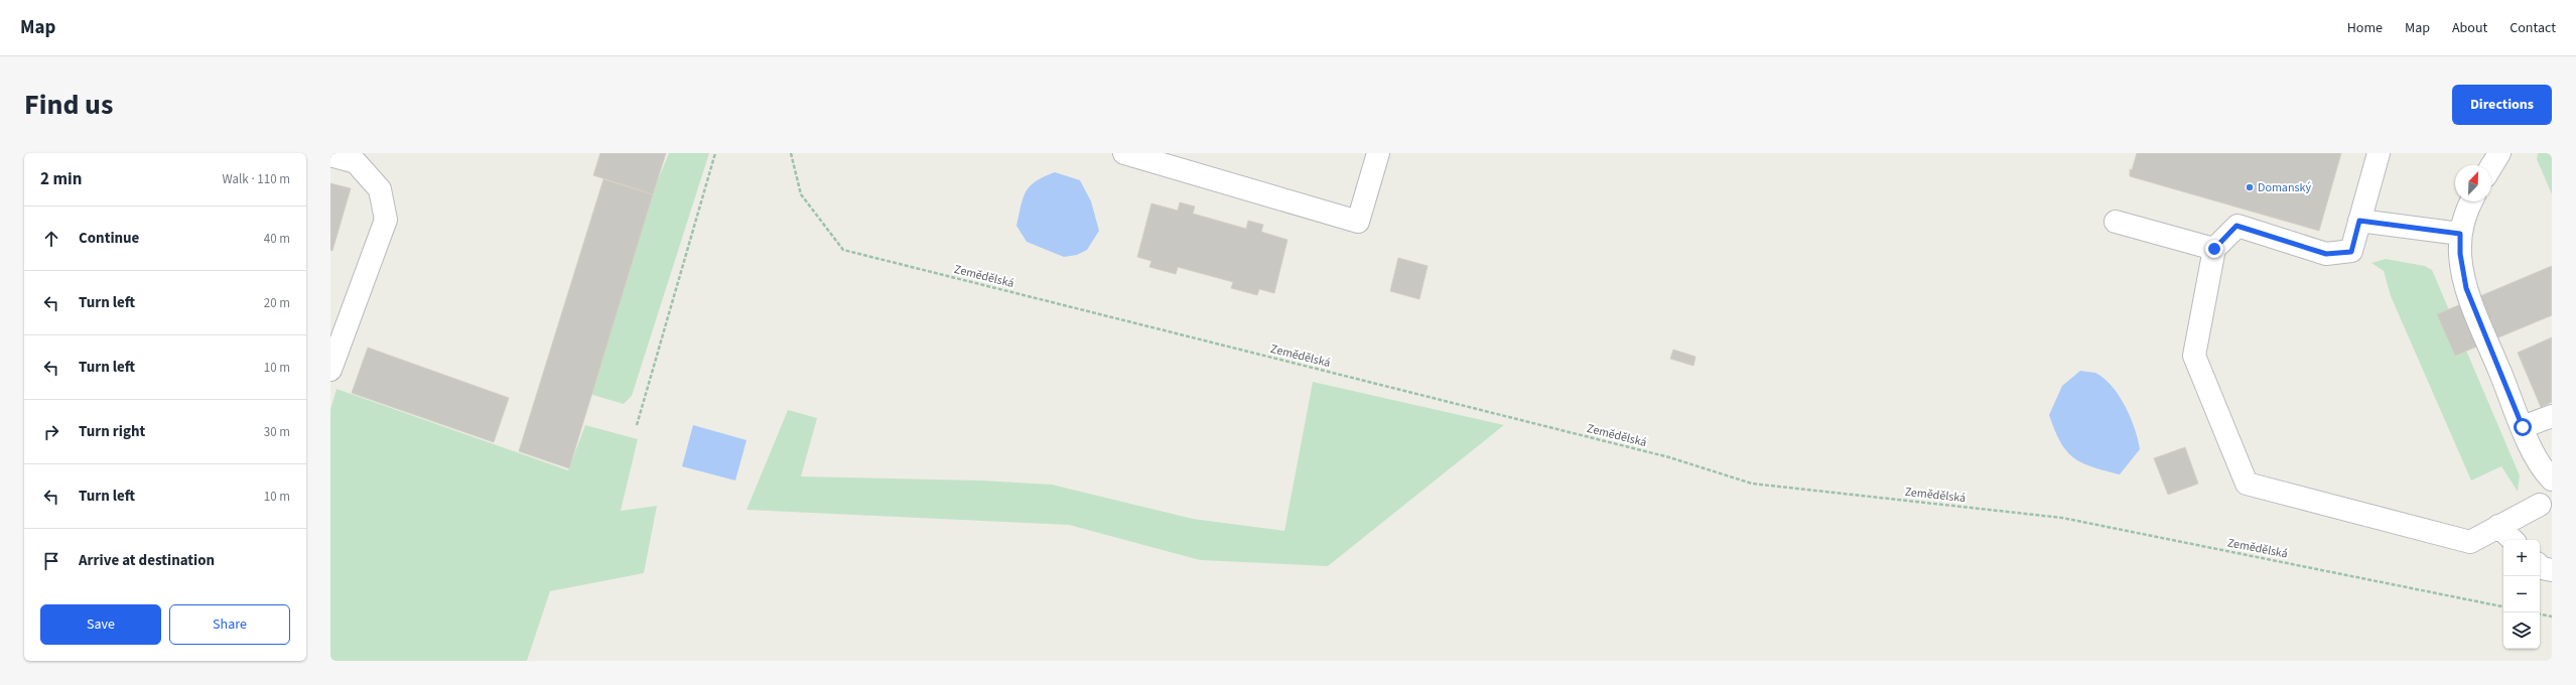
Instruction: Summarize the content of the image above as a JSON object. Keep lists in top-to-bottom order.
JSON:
{
  "streets": {
    "path": ["Zemědělská"]
  },
  "places": ["Domanský"],
  "north": "top right",
  "page": {
    "header": "Map",
    "nav": [
      "Home",
      "Map",
      "About",
      "Contact"
    ],
    "title": "Find us",
    "buttons": [
      "Directions",
      ["Save", "Share"]
    ],
    "heading": ["2 min", "Walk · 110 m"],
    "list": [
      ["Continue", "40 m"],
      ["Turn left", "20 m"],
      ["Turn left", "10 m"],
      ["Turn right", "30 m"],
      ["Turn left", "10 m"],
      "Arrive at destination"
    ],
    "map_buttons": ["+", "−"]
  }
}
